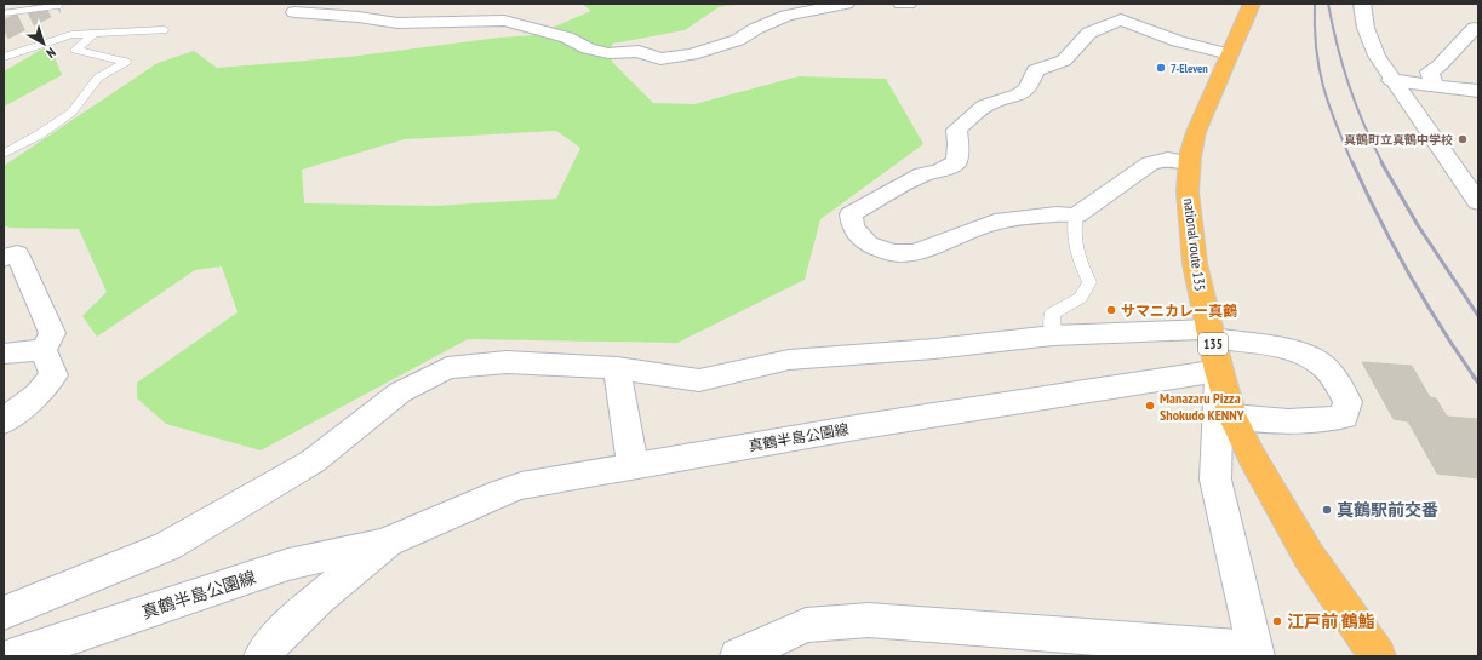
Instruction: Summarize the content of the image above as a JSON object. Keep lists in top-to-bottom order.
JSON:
{
  "streets": {
    "highway": ["national route 135", "135"],
    "street": ["真鶴半島公園線"]
  },
  "crossings": [
    ["national route 135", "真鶴半島公園線"]
  ],
  "places": [
    "7-Eleven",
    "真鶴町立真鶴中学校",
    "サマニカレー真鶴",
    "Manazaru Pizza Shokudo KENNY",
    "真鶴駅前交番",
    "江戸前 鶴鮨"
  ],
  "north": "bottom right"
}
